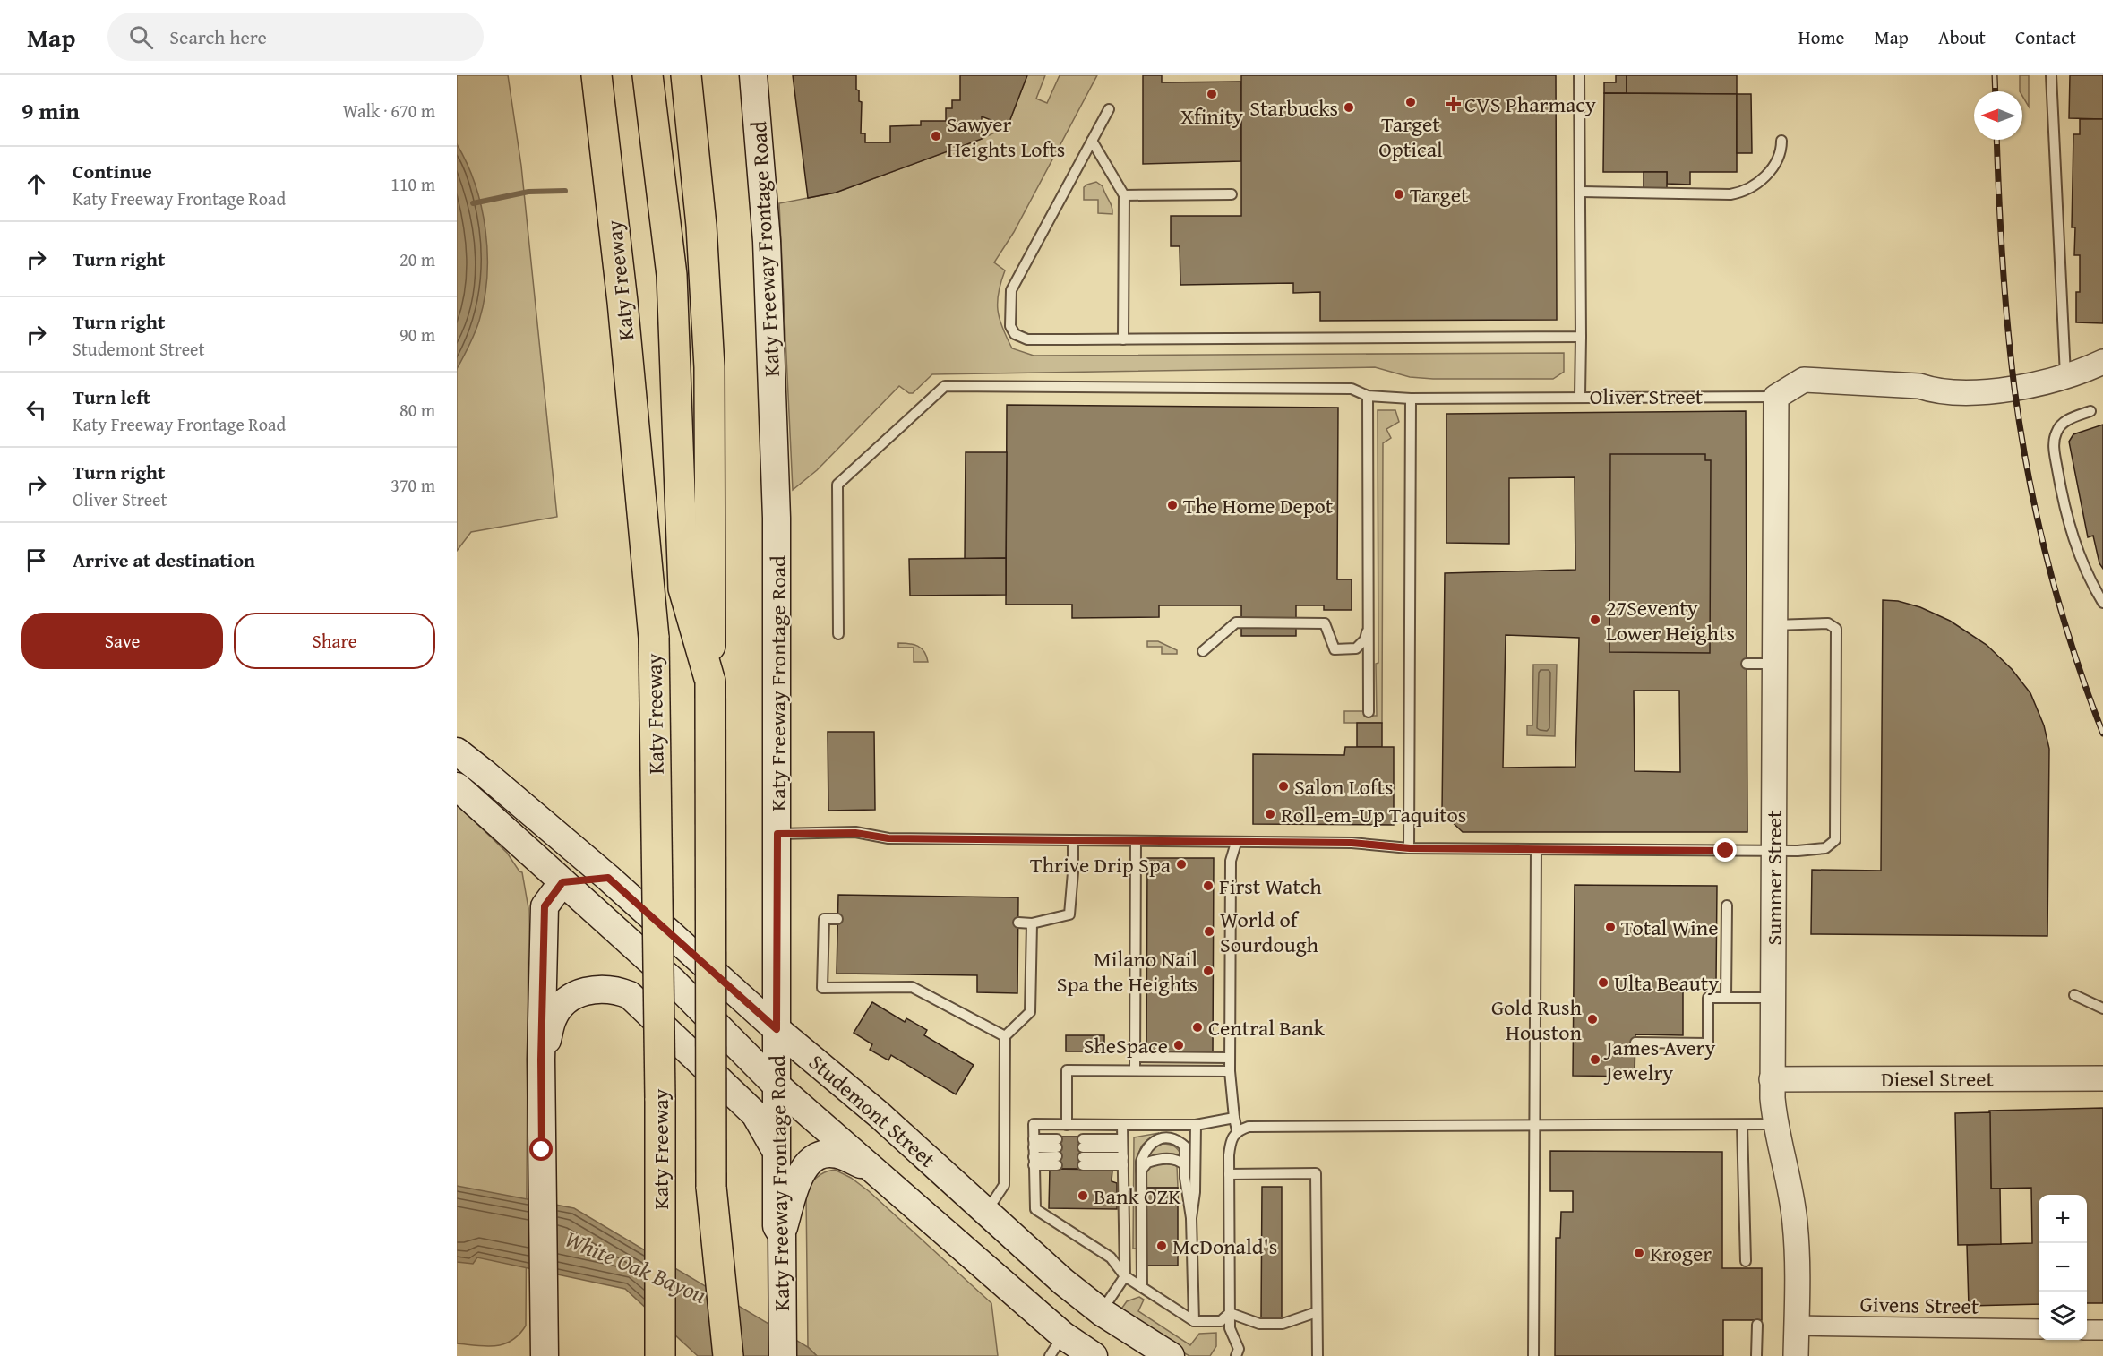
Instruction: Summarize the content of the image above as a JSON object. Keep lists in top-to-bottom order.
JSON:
{
  "streets": {
    "highway": ["Katy Freeway"],
    "main road": ["Katy Freeway Frontage Road", "Studemont Street"],
    "street": ["Summer Street", "Diesel Street", "Givens Street"],
    "lane": ["Oliver Street"]
  },
  "crossings": [
    ["Katy Freeway Frontage Road", "Studemont Street"],
    ["Oliver Street", "Summer Street"],
    ["Summer Street", "Diesel Street"],
    ["Summer Street", "Givens Street"]
  ],
  "water": ["White Oak Bayou"],
  "places": {
    "other": [
      "Xfinity",
      "Target Optical",
      "Starbucks",
      "Sawyer Heights Lofts",
      "Target",
      "The Home Depot",
      "27Seventy Lower Heights",
      "Salon Lofts",
      "Roll-em-Up Taquitos",
      "Thrive Drip Spa",
      "First Watch",
      "Total Wine",
      "World of Sourdough",
      "Milano Nail Spa the Heights",
      "Ulta Beauty",
      "Gold Rush Houston",
      "Central Bank",
      "SheSpace",
      "James Avery Jewelry",
      "Bank OZK",
      "McDonald's",
      "Kroger"
    ],
    "health": ["CVS Pharmacy"]
  },
  "north": "left",
  "page": {
    "header": "Map",
    "search": "Search here",
    "nav": [
      "Home",
      "Map",
      "About",
      "Contact"
    ],
    "heading": ["9 min", "Walk · 670 m"],
    "list": [
      ["Continue", "Katy Freeway Frontage Road", "110 m"],
      ["Turn right", "20 m"],
      ["Turn right", "Studemont Street", "90 m"],
      ["Turn left", "Katy Freeway Frontage Road", "80 m"],
      ["Turn right", "Oliver Street", "370 m"],
      "Arrive at destination"
    ],
    "buttons": ["Save", "Share"],
    "map_buttons": ["+", "−"]
  }
}
